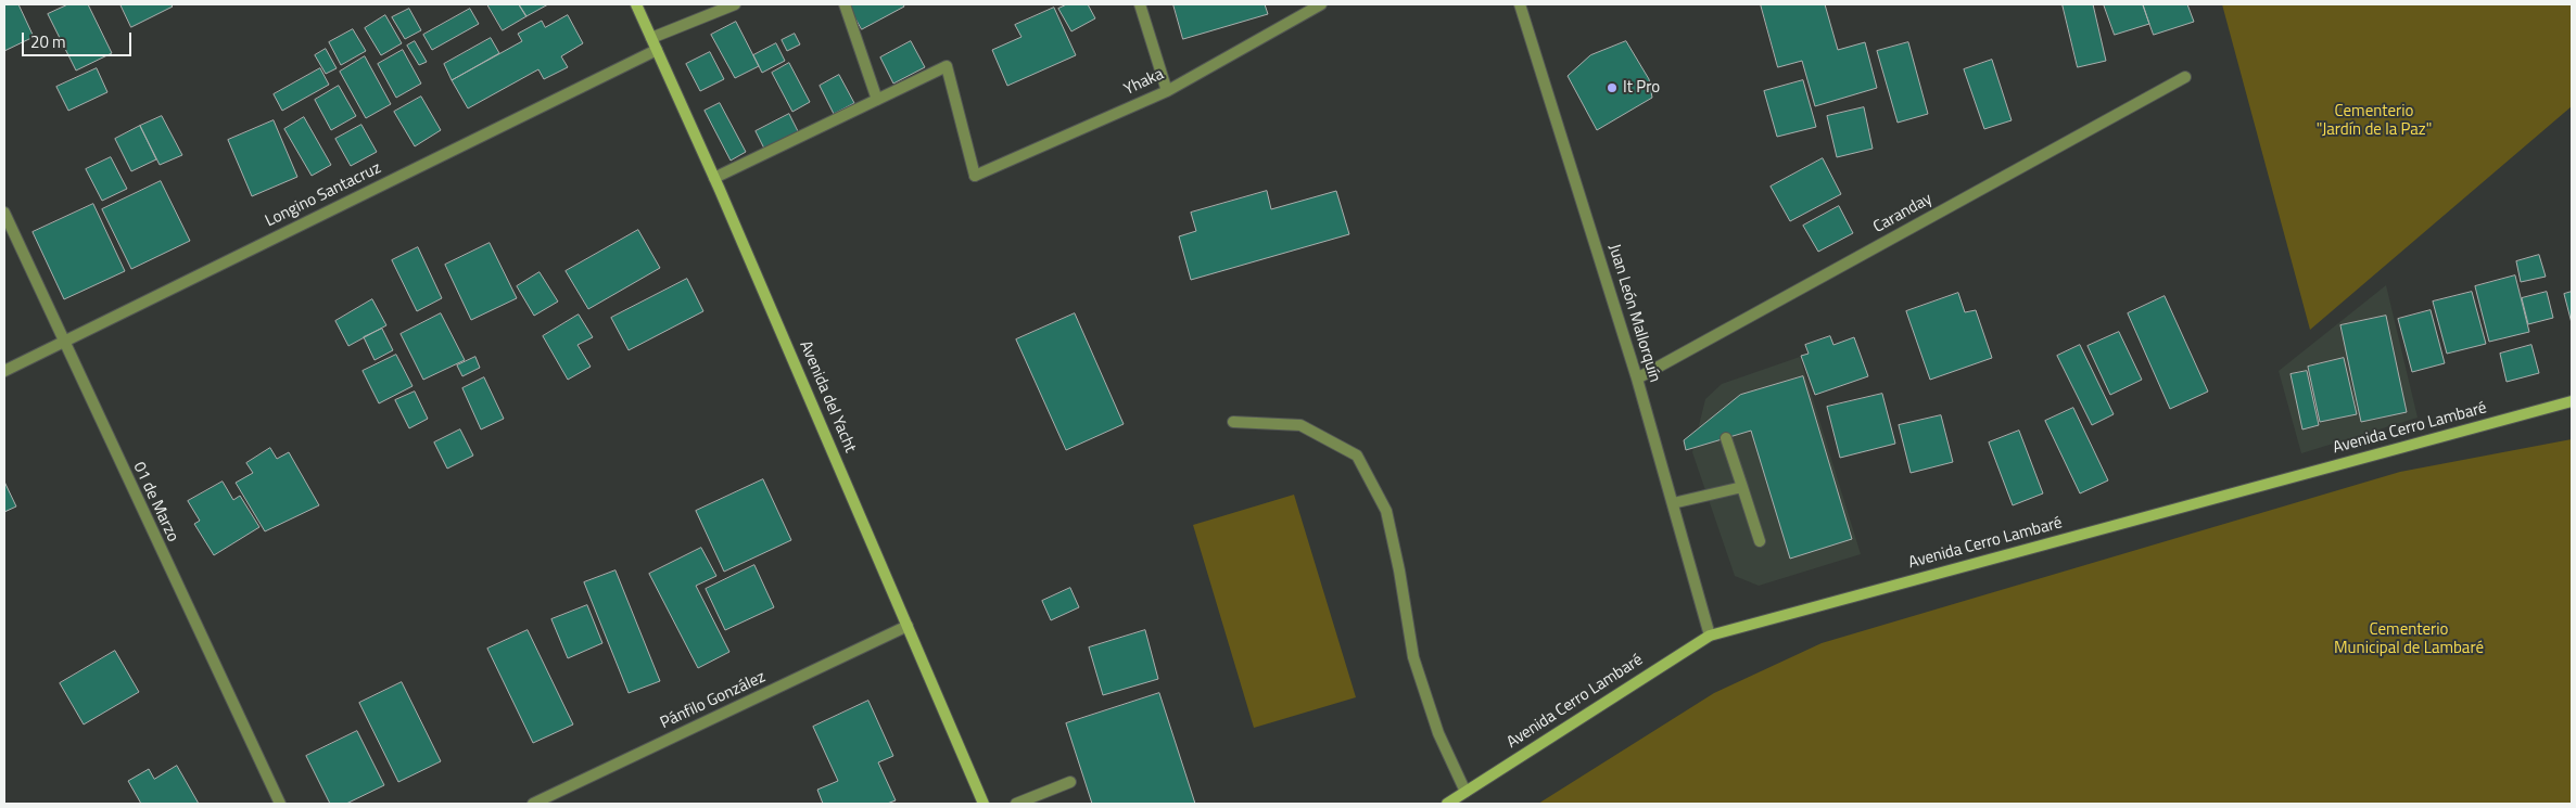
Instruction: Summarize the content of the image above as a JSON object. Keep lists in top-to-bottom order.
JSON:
{
  "streets": {
    "main road": ["Avenida del Yacht", "Avenida Cerro Lambaré"],
    "street": [
      "Yhaka",
      "Longino Santacruz",
      "Caranday",
      "Juan León Mallorquín",
      "01 de Marzo",
      "Pánfilo González"
    ]
  },
  "crossings": [
    ["Longino Santacruz", "Avenida del Yacht"],
    ["Longino Santacruz", "01 de Marzo"],
    ["Caranday", "Juan León Mallorquín"],
    ["Juan León Mallorquín", "Avenida Cerro Lambaré"],
    ["Avenida del Yacht", "Pánfilo González"]
  ],
  "parks": ["Cementerio \"Jardín de la Paz\"", "Cementerio Municipal de Lambaré"],
  "places": ["It Pro"],
  "scale_bar": "20 m"
}
